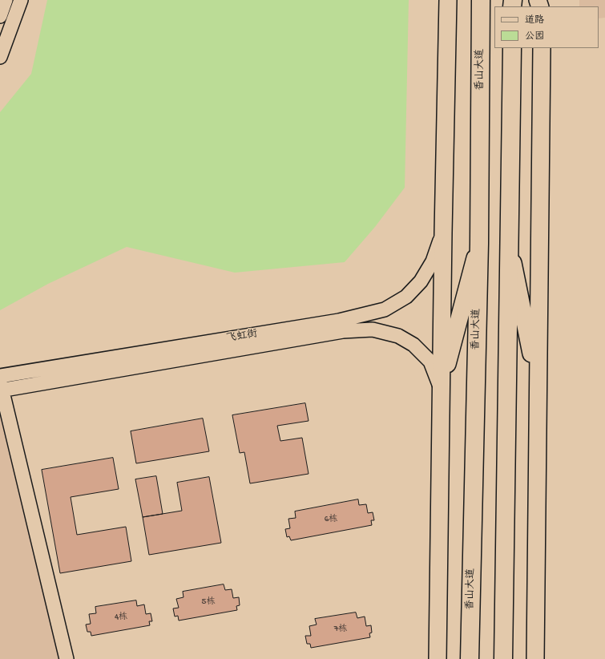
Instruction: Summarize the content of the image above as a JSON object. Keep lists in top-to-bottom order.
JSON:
{
  "streets": {
    "highway": ["香山大道"],
    "street": ["飞虹街"]
  },
  "house_numbers": [
    "6栋",
    "5栋",
    "4栋",
    "7栋"
  ],
  "legend": ["道路", "公园"]
}
